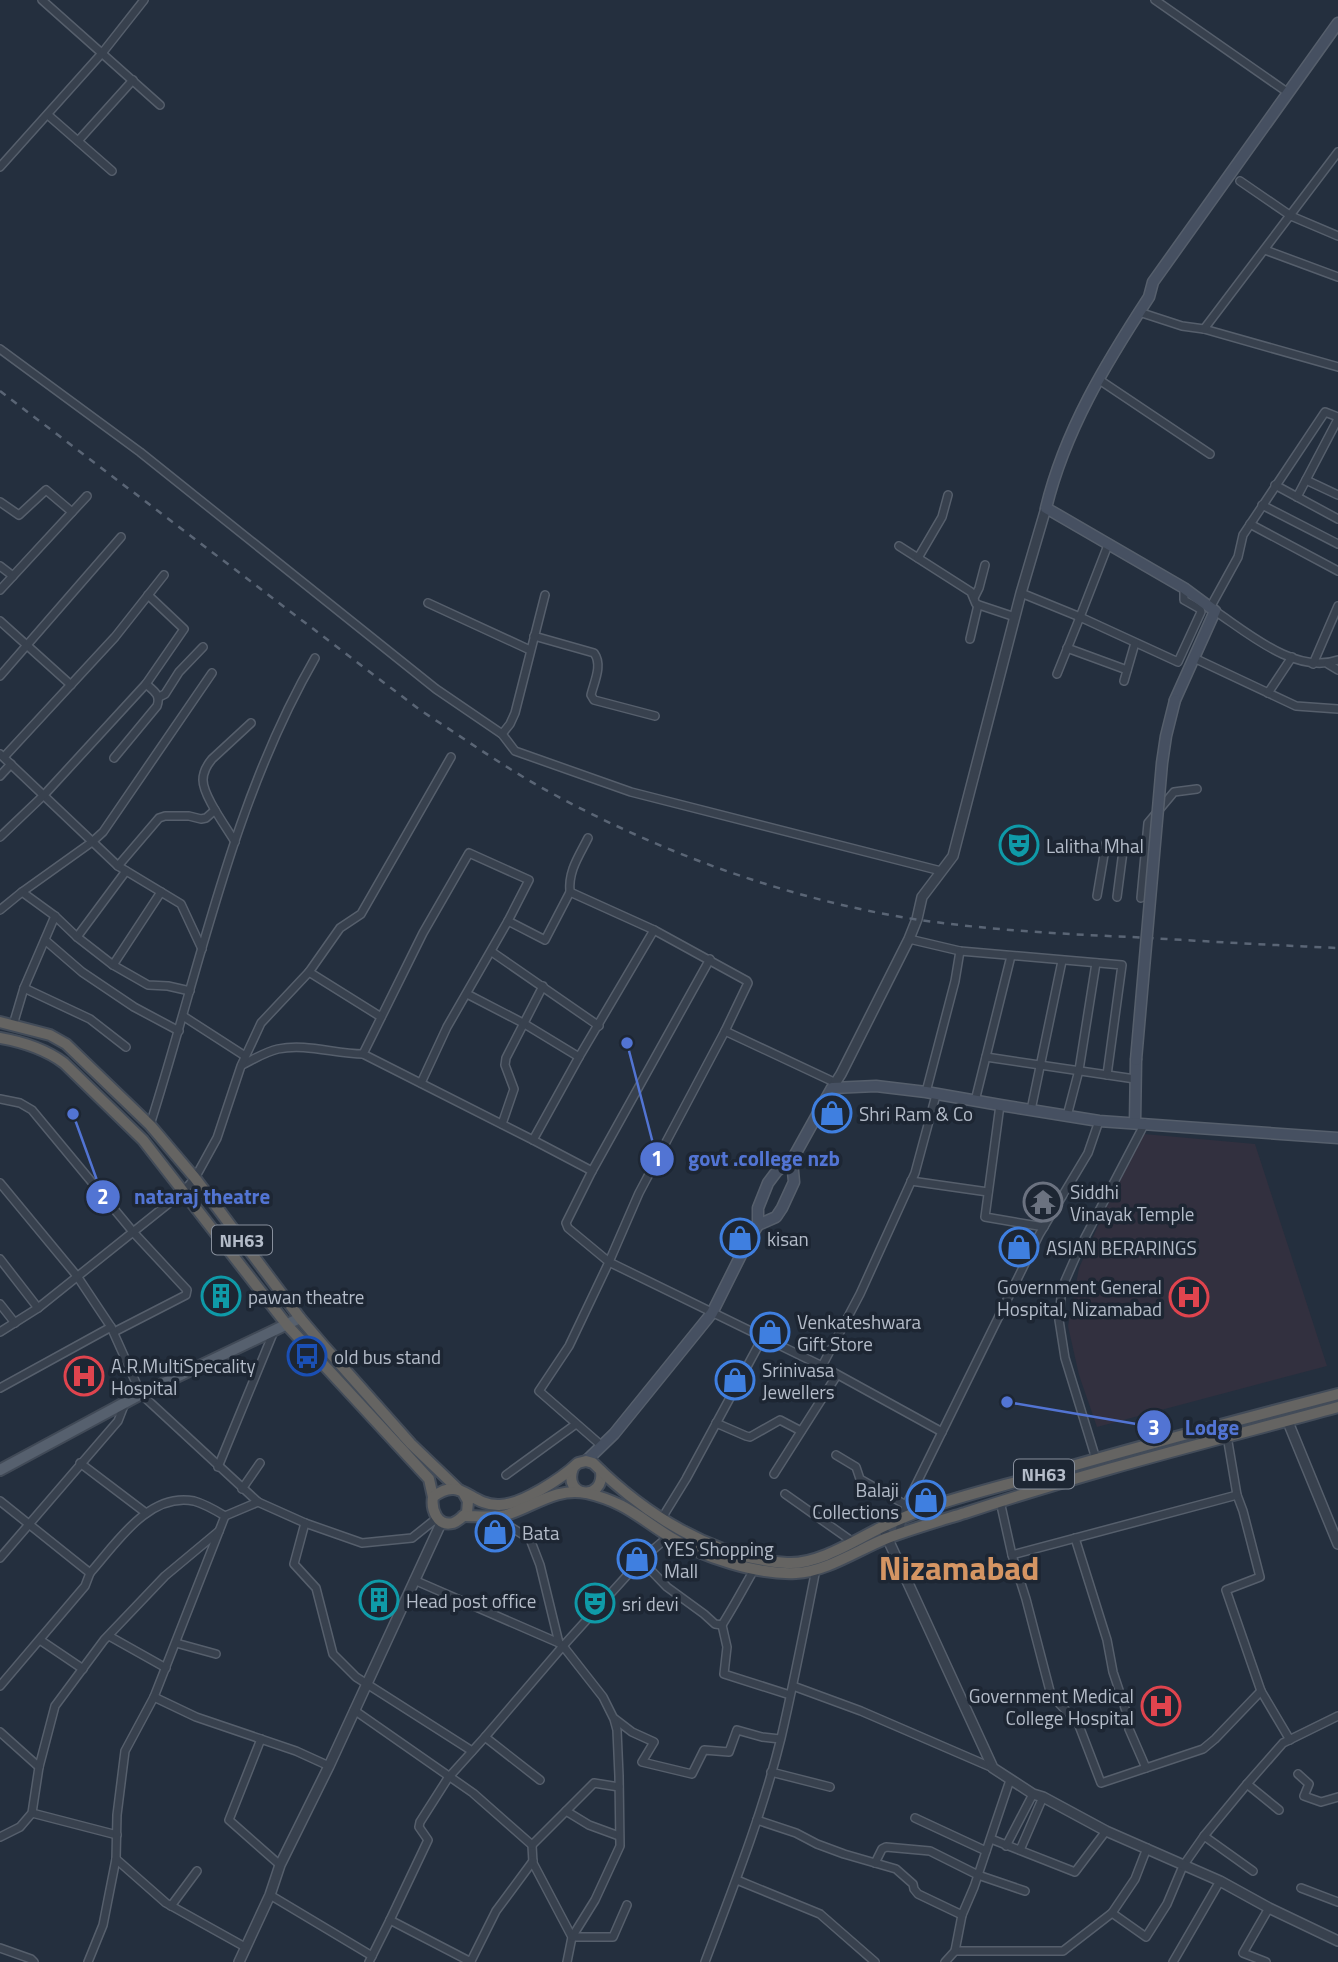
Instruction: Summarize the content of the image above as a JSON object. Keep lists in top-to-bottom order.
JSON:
{
  "streets": {
    "highway": ["NH63"]
  },
  "districts": ["Nizamabad"],
  "places": {
    "theatre": ["Lalitha Mhal", "sri devi"],
    "other": ["govt .college nzb", "nataraj theatre", "Lodge"],
    "shop": [
      "Shri Ram & Co",
      "kisan",
      "ASIAN BERARINGS",
      "Venkateshwara Gift Store",
      "Srinivasa Jewellers",
      "Balaji Collections",
      "Bata",
      "YES Shopping Mall"
    ],
    "temple": ["Siddhi Vinayak Temple"],
    "building": ["pawan theatre", "Head post office"],
    "hospital": ["Government General Hospital, Nizamabad", "A.R.MultiSpecality Hospital", "Government Medical College Hospital"],
    "bus stop": ["old bus stand"]
  }
}
